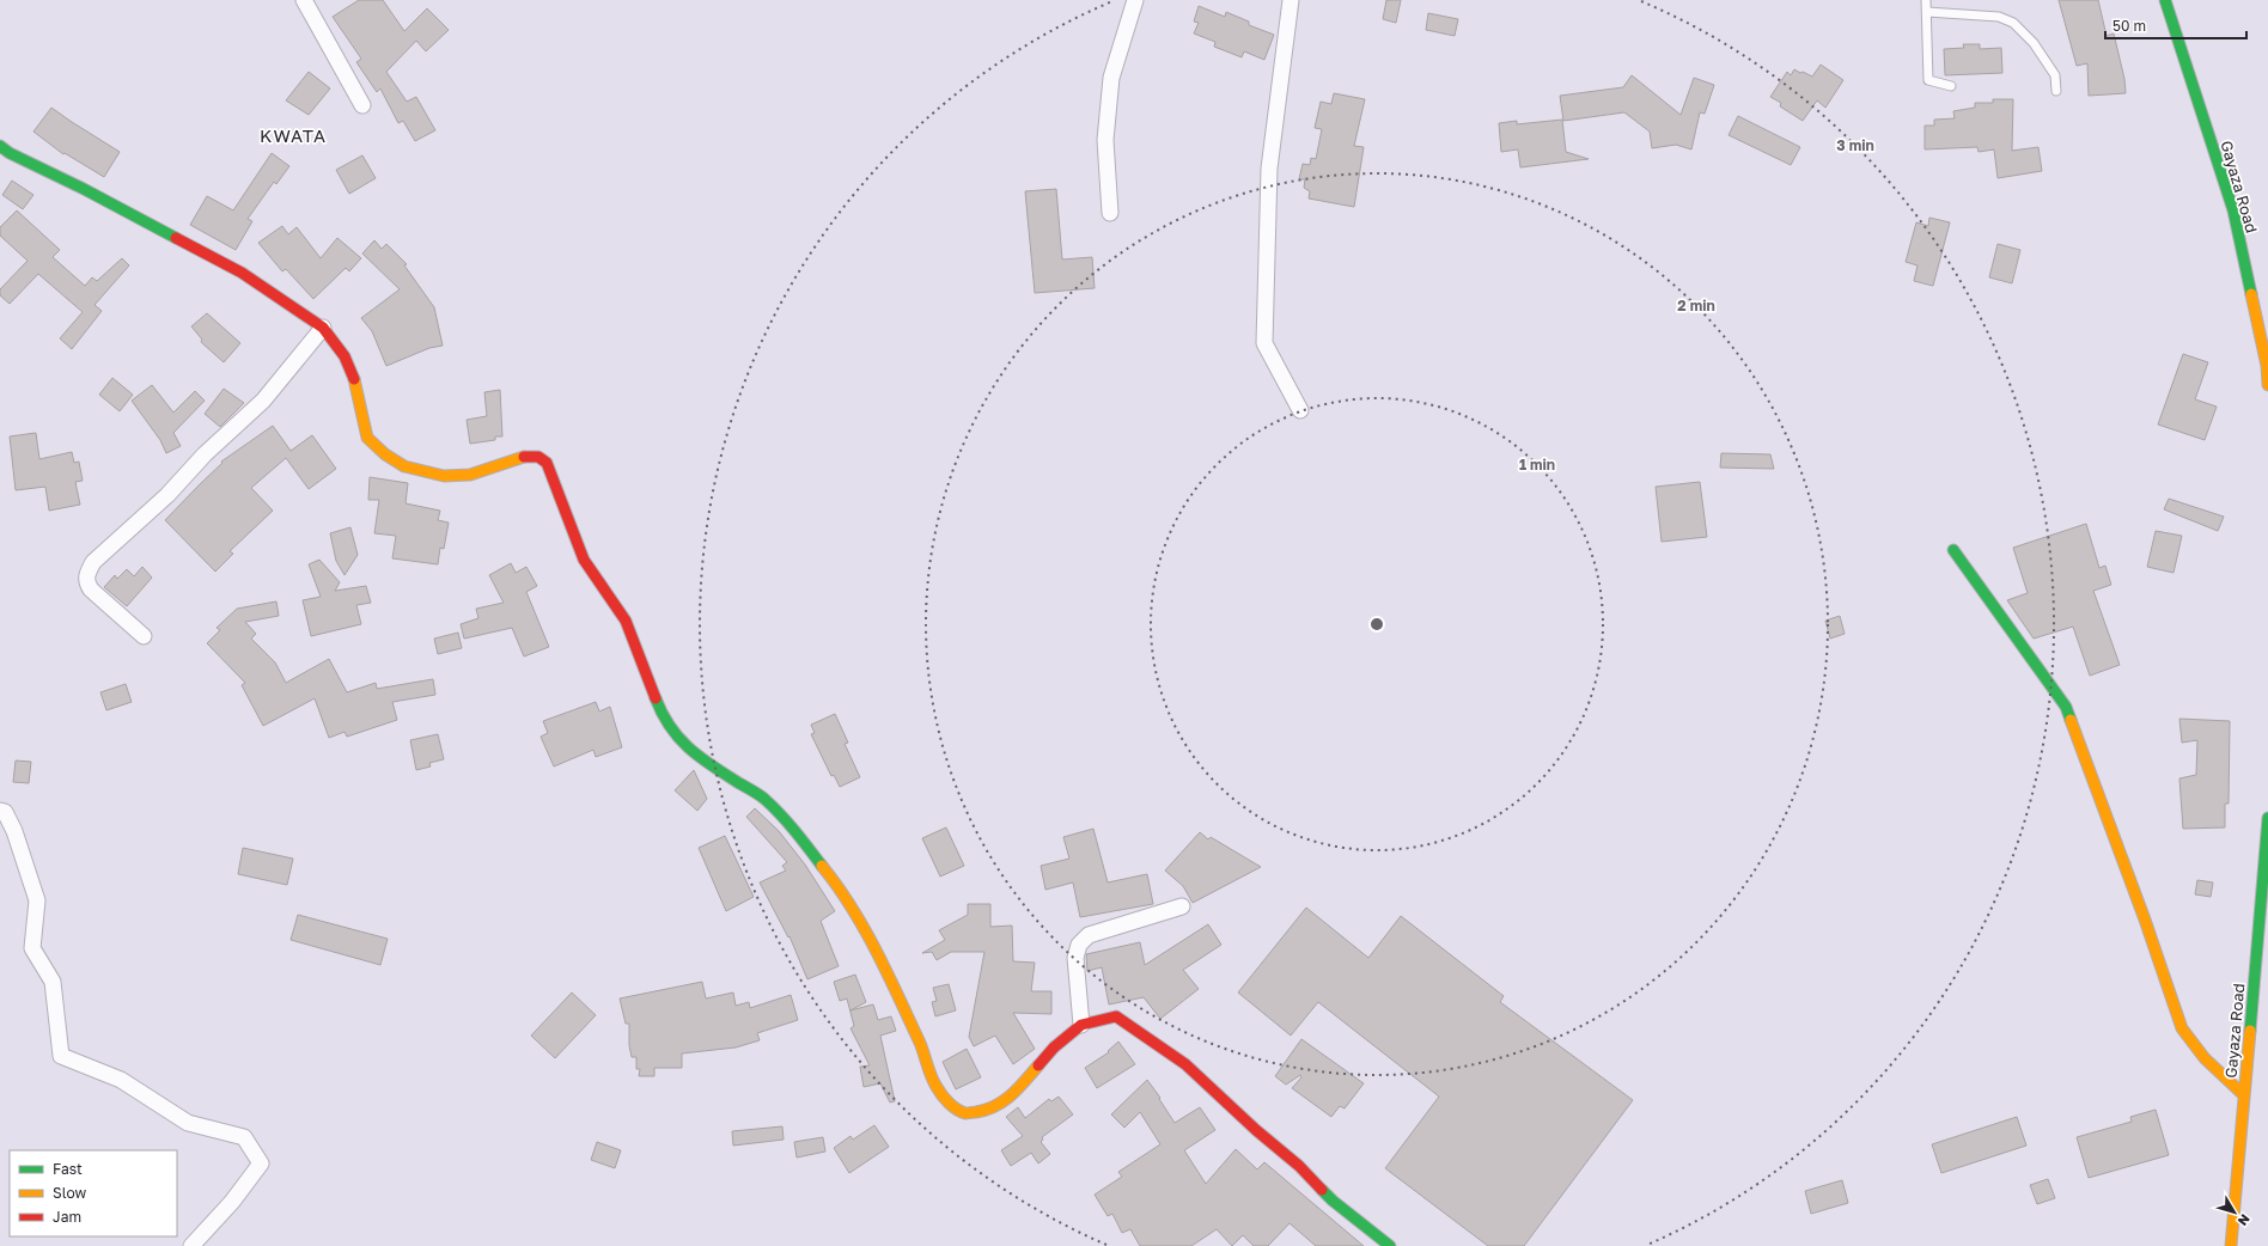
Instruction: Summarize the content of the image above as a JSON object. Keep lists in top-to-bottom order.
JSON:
{
  "streets": {
    "street": ["Gayaza Road"]
  },
  "districts": ["KWATA"],
  "legend": ["Fast", "Slow", "Jam"],
  "scale_bar": "50 m",
  "north": "bottom right",
  "rings": ["3 min", "2 min", "1 min"]
}
